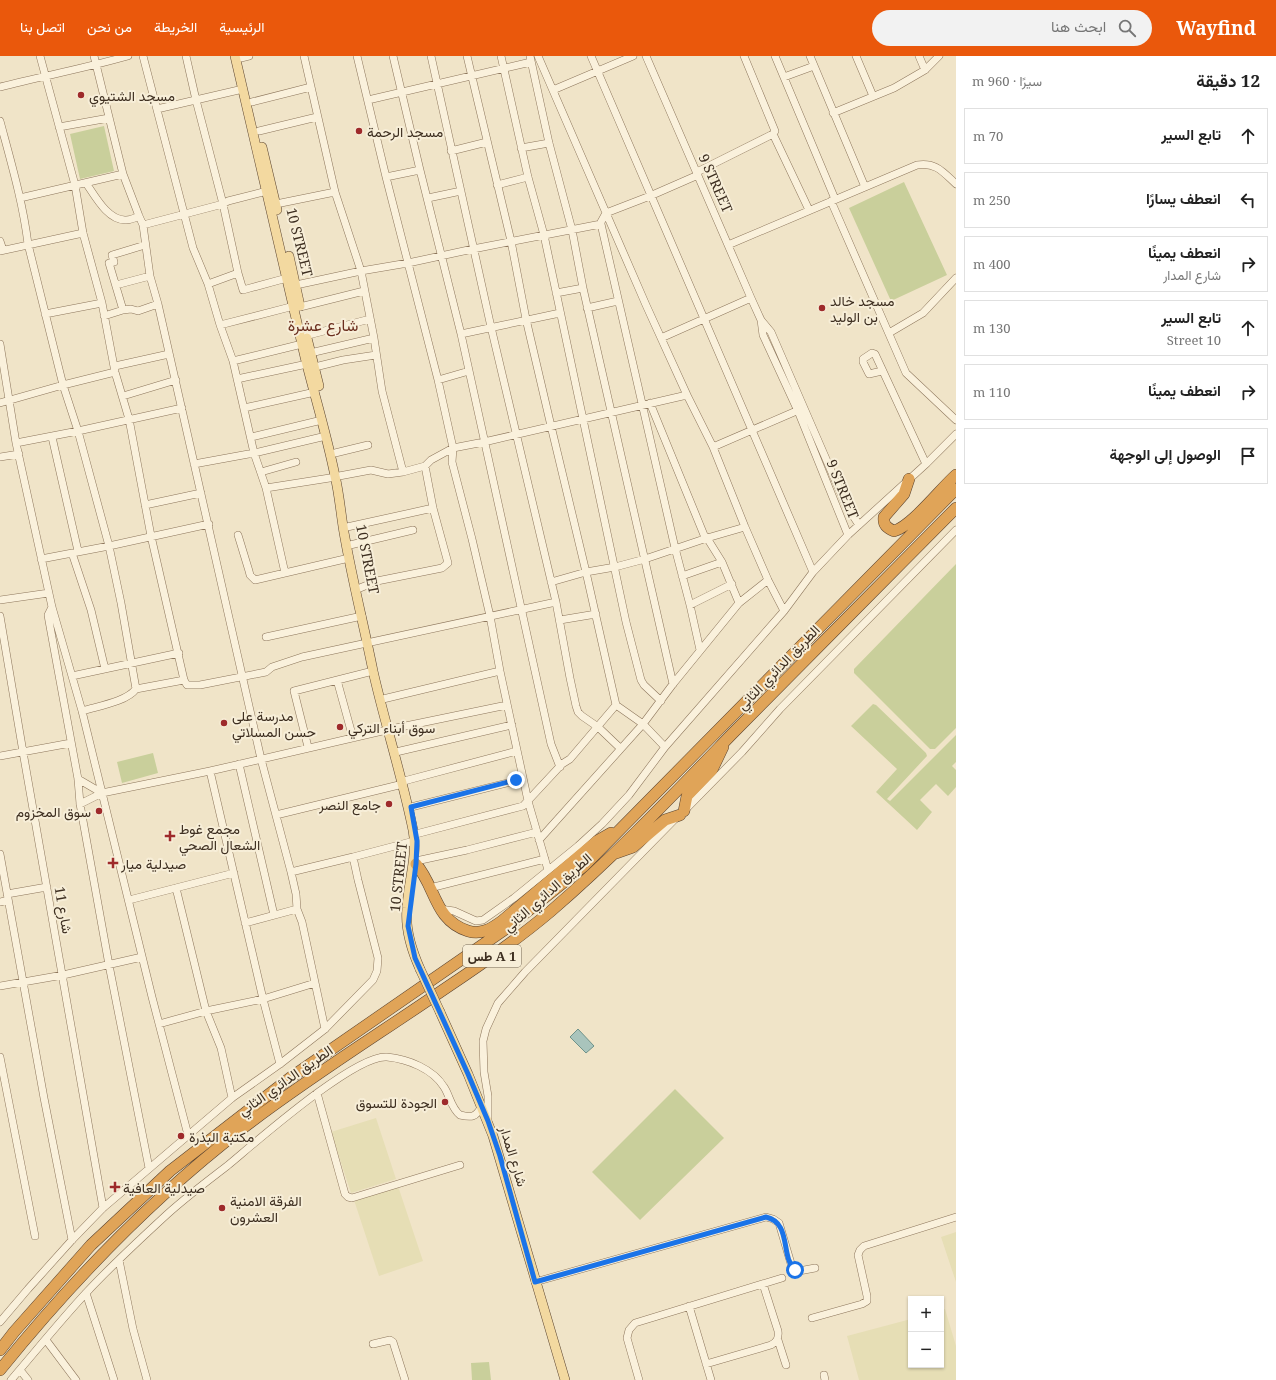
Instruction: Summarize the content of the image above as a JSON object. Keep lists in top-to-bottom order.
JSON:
{
  "streets": {
    "highway": ["الطريق الدائري الثاني", "طس A 1"],
    "main road": ["10 STREET", "شارع المدار"],
    "street": ["9 STREET", "شارع 11"]
  },
  "crossings": [
    ["10 STREET", "شارع المدار"]
  ],
  "districts": ["شارع عشرة"],
  "places": {
    "other": [
      "مسجد الشتيوي",
      "مسجد الرحمة",
      "مسجد خالد بن الوليد",
      "مدرسة على حسن المسلاتي",
      "سوق أبناء التركي",
      "جامع النصر",
      "سوق المخزوم",
      "الجودة للتسوق",
      "مكتبة البذرة",
      "الفرقة الامنية العشرون"
    ],
    "health": ["مجمع غوط الشعال الصحي", "صيدلية ميار", "صيدلية العافية"]
  },
  "page": {
    "header": "Wayfind",
    "search": "ابحث هنا",
    "nav": [
      "الرئيسية",
      "الخريطة",
      "من نحن",
      "اتصل بنا"
    ],
    "heading": ["12 دقيقة", "سيرًا · 960 m"],
    "list": [
      ["تابع السير", "70 m"],
      ["انعطف يسارًا", "250 m"],
      ["انعطف يمينًا", "شارع المدار", "400 m"],
      ["تابع السير", "10 Street", "130 m"],
      ["انعطف يمينًا", "110 m"],
      "الوصول إلى الوجهة"
    ],
    "map_buttons": ["+", "−"]
  }
}
